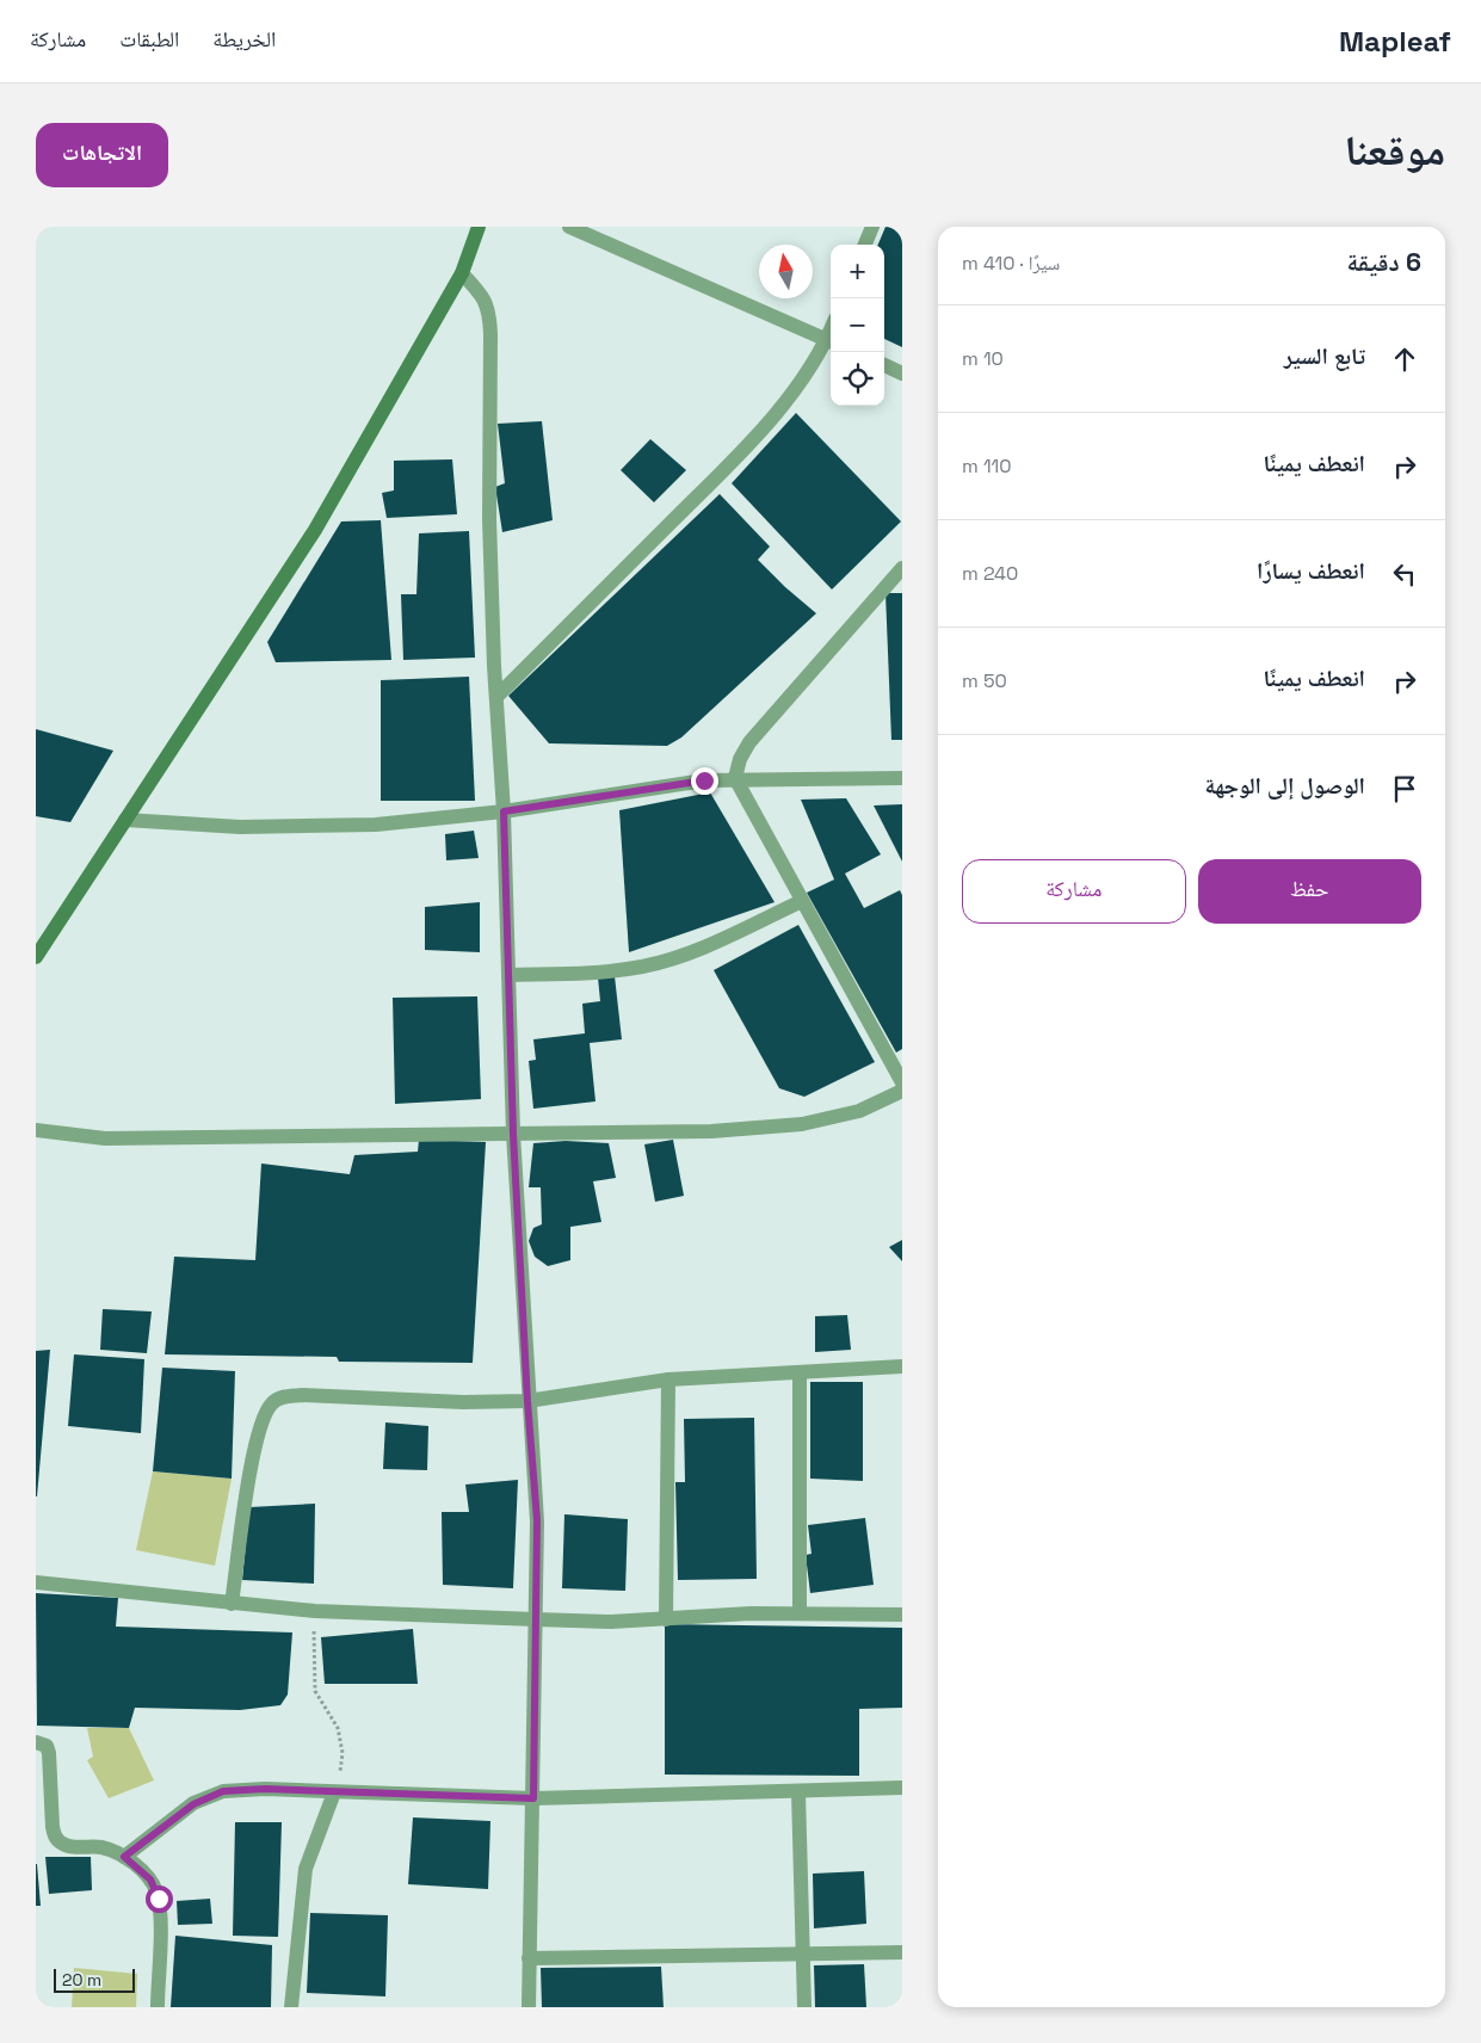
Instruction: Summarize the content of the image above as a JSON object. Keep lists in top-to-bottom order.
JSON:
{
  "scale_bar": "20 m",
  "north": "top",
  "page": {
    "header": "Mapleaf",
    "nav": ["الخريطة", "الطبقات", "مشاركة"],
    "title": "موقعنا",
    "buttons": [
      "الاتجاهات",
      ["حفظ", "مشاركة"]
    ],
    "heading": ["6 دقيقة", "سيرًا · 410 m"],
    "map_buttons": ["+", "−"],
    "list": [
      ["تابع السير", "10 m"],
      ["انعطف يمينًا", "110 m"],
      ["انعطف يسارًا", "240 m"],
      ["انعطف يمينًا", "50 m"],
      "الوصول إلى الوجهة"
    ],
    "scale": "20 m"
  }
}
